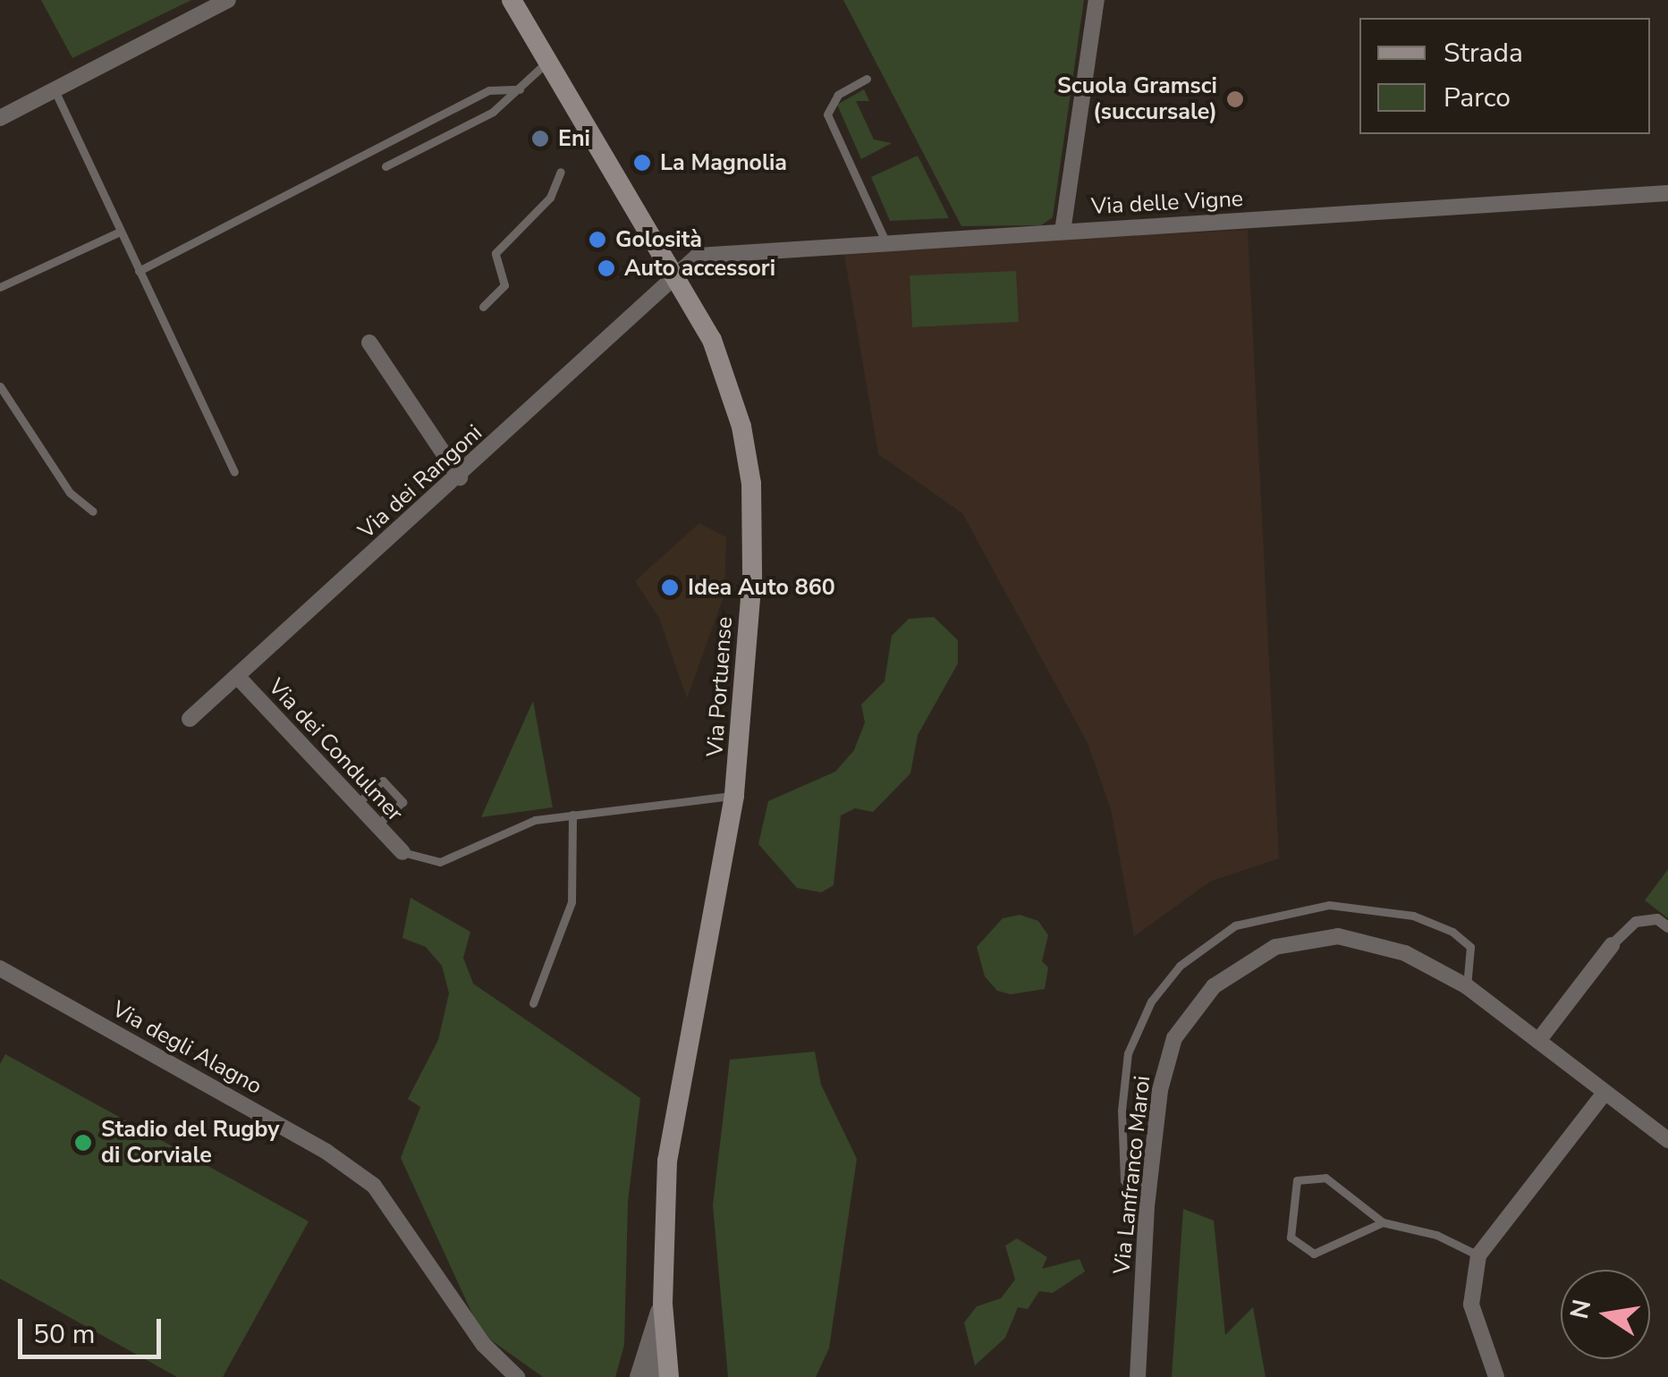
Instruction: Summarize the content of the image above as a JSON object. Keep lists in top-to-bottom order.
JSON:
{
  "streets": {
    "main road": ["Via Portuense"],
    "street": [
      "Via delle Vigne",
      "Via dei Rangoni",
      "Via dei Condulmer",
      "Via degli Alagno",
      "Via Lanfranco Maroi"
    ]
  },
  "crossings": [
    ["Via delle Vigne", "Via dei Rangoni"],
    ["Via delle Vigne", "Via Portuense"],
    ["Via dei Rangoni", "Via Portuense"],
    ["Via dei Rangoni", "Via dei Condulmer"]
  ],
  "places": [
    "Scuola Gramsci (succursale)",
    "Eni",
    "La Magnolia",
    "Golosità",
    "Auto accessori",
    "Idea Auto 860",
    "Stadio del Rugby di Corviale"
  ],
  "legend": ["Strada", "Parco"],
  "scale_bar": "50 m",
  "north": "left"
}
